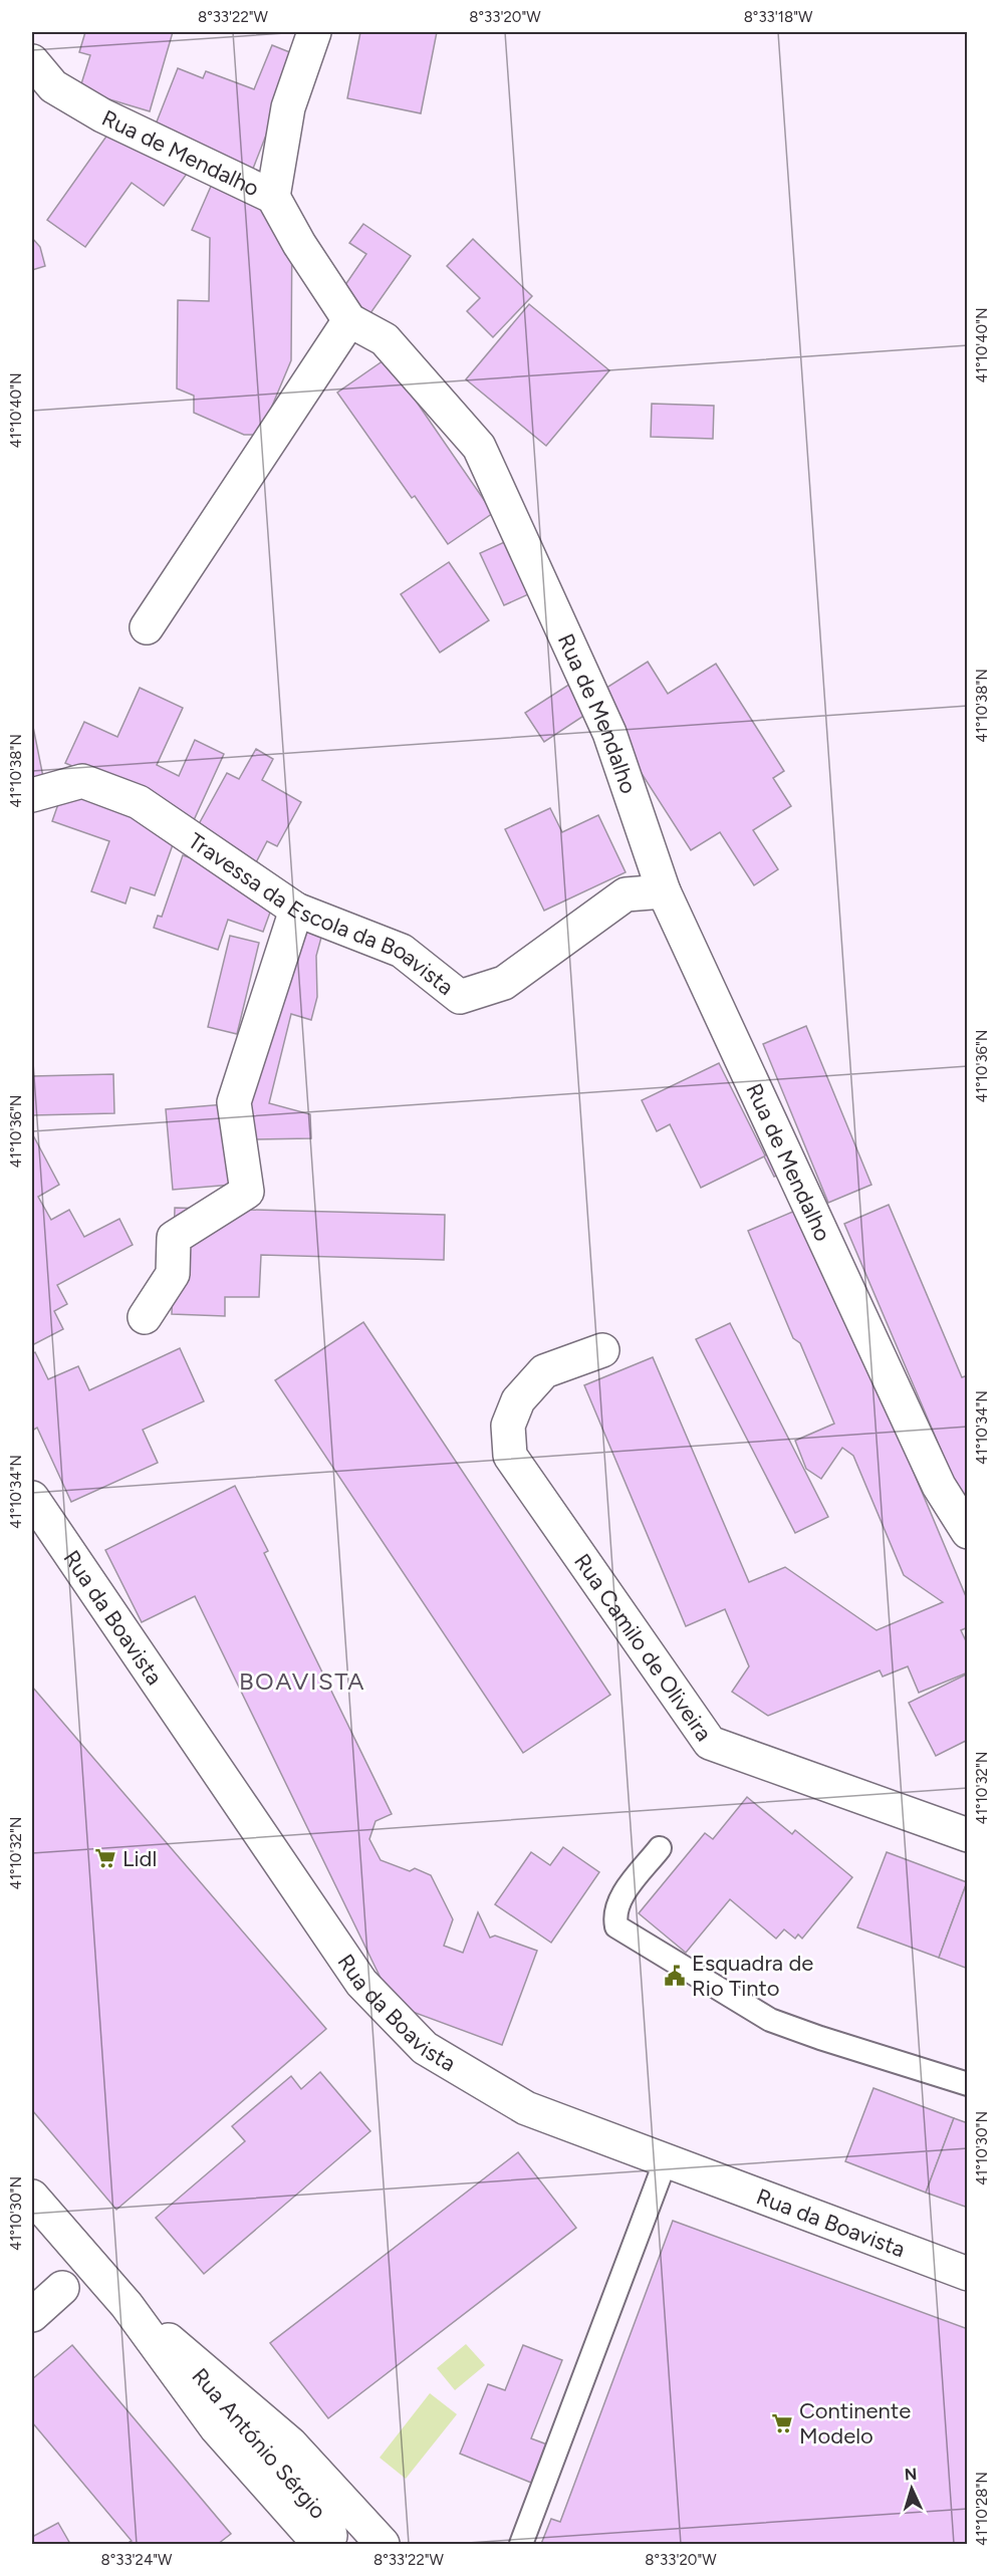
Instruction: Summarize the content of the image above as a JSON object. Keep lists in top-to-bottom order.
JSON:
{
  "streets": {
    "street": [
      "Rua de Mendalho",
      "Travessa da Escola da Boavista",
      "Rua da Boavista",
      "Rua Camilo de Oliveira",
      "Rua António Sérgio"
    ]
  },
  "crossings": [
    ["Rua de Mendalho", "Travessa da Escola da Boavista"]
  ],
  "districts": ["BOAVISTA"],
  "places": {
    "supermarket": ["Lidl", "Continente Modelo"],
    "public building": ["Esquadra de Rio Tinto"]
  },
  "north": "top",
  "coordinates": [
    "8°33'22\"W",
    "8°33'20\"W",
    "8°33'18\"W",
    "41°10'40\"N",
    "41°10'38\"N",
    "41°10'36\"N",
    "41°10'34\"N",
    "41°10'32\"N",
    "41°10'30\"N",
    "41°10'28\"N",
    "8°33'24\"W"
  ]
}
